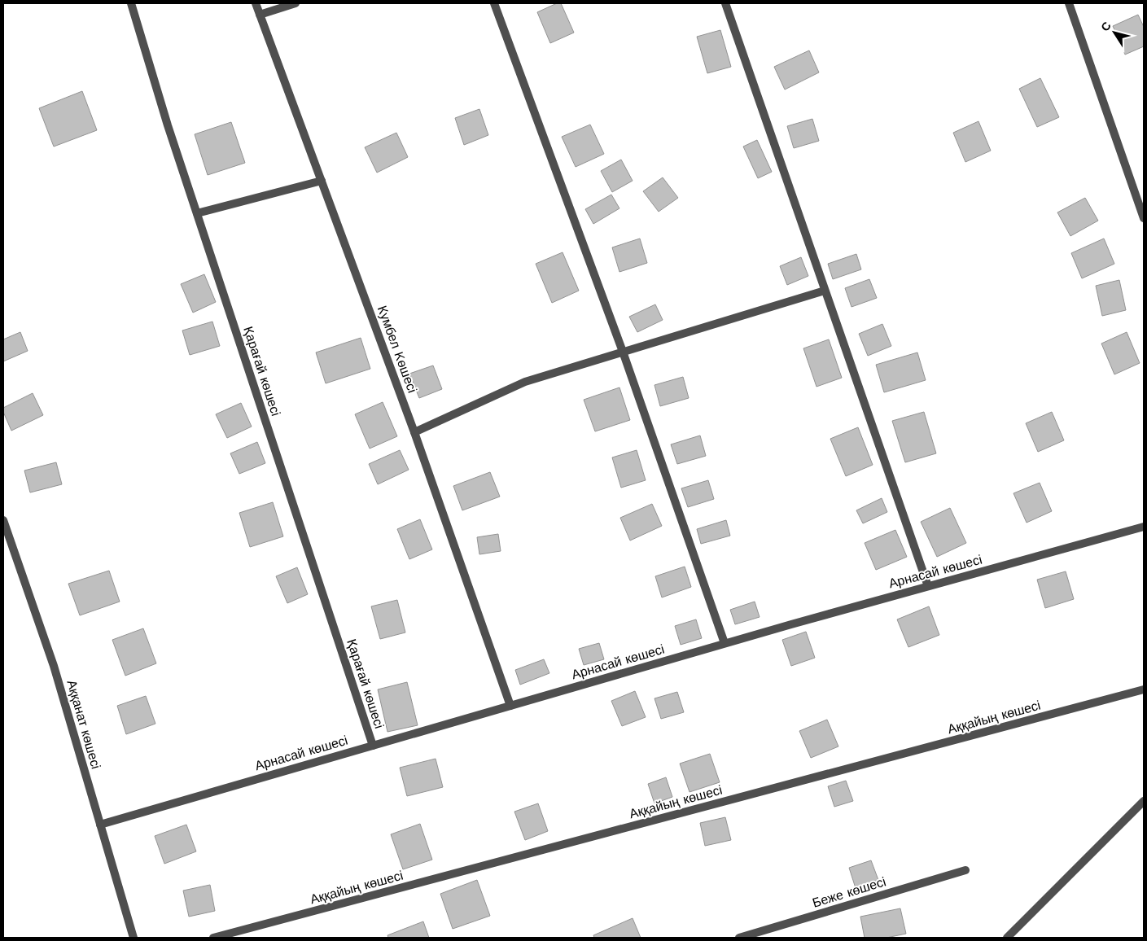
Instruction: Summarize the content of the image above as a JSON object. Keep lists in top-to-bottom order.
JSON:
{
  "streets": {
    "street": [
      "Кумбел Kөшесі",
      "Қарағай көшесі",
      "Арнасай көшесі",
      "Аққайың көшесі",
      "Аққанат көшесі",
      "Беже көшесі"
    ]
  },
  "crossings": [
    ["Кумбел Kөшесі", "Арнасай көшесі"],
    ["Қарағай көшесі", "Арнасай көшесі"],
    ["Арнасай көшесі", "Аққанат көшесі"]
  ],
  "north": "top left"
}
